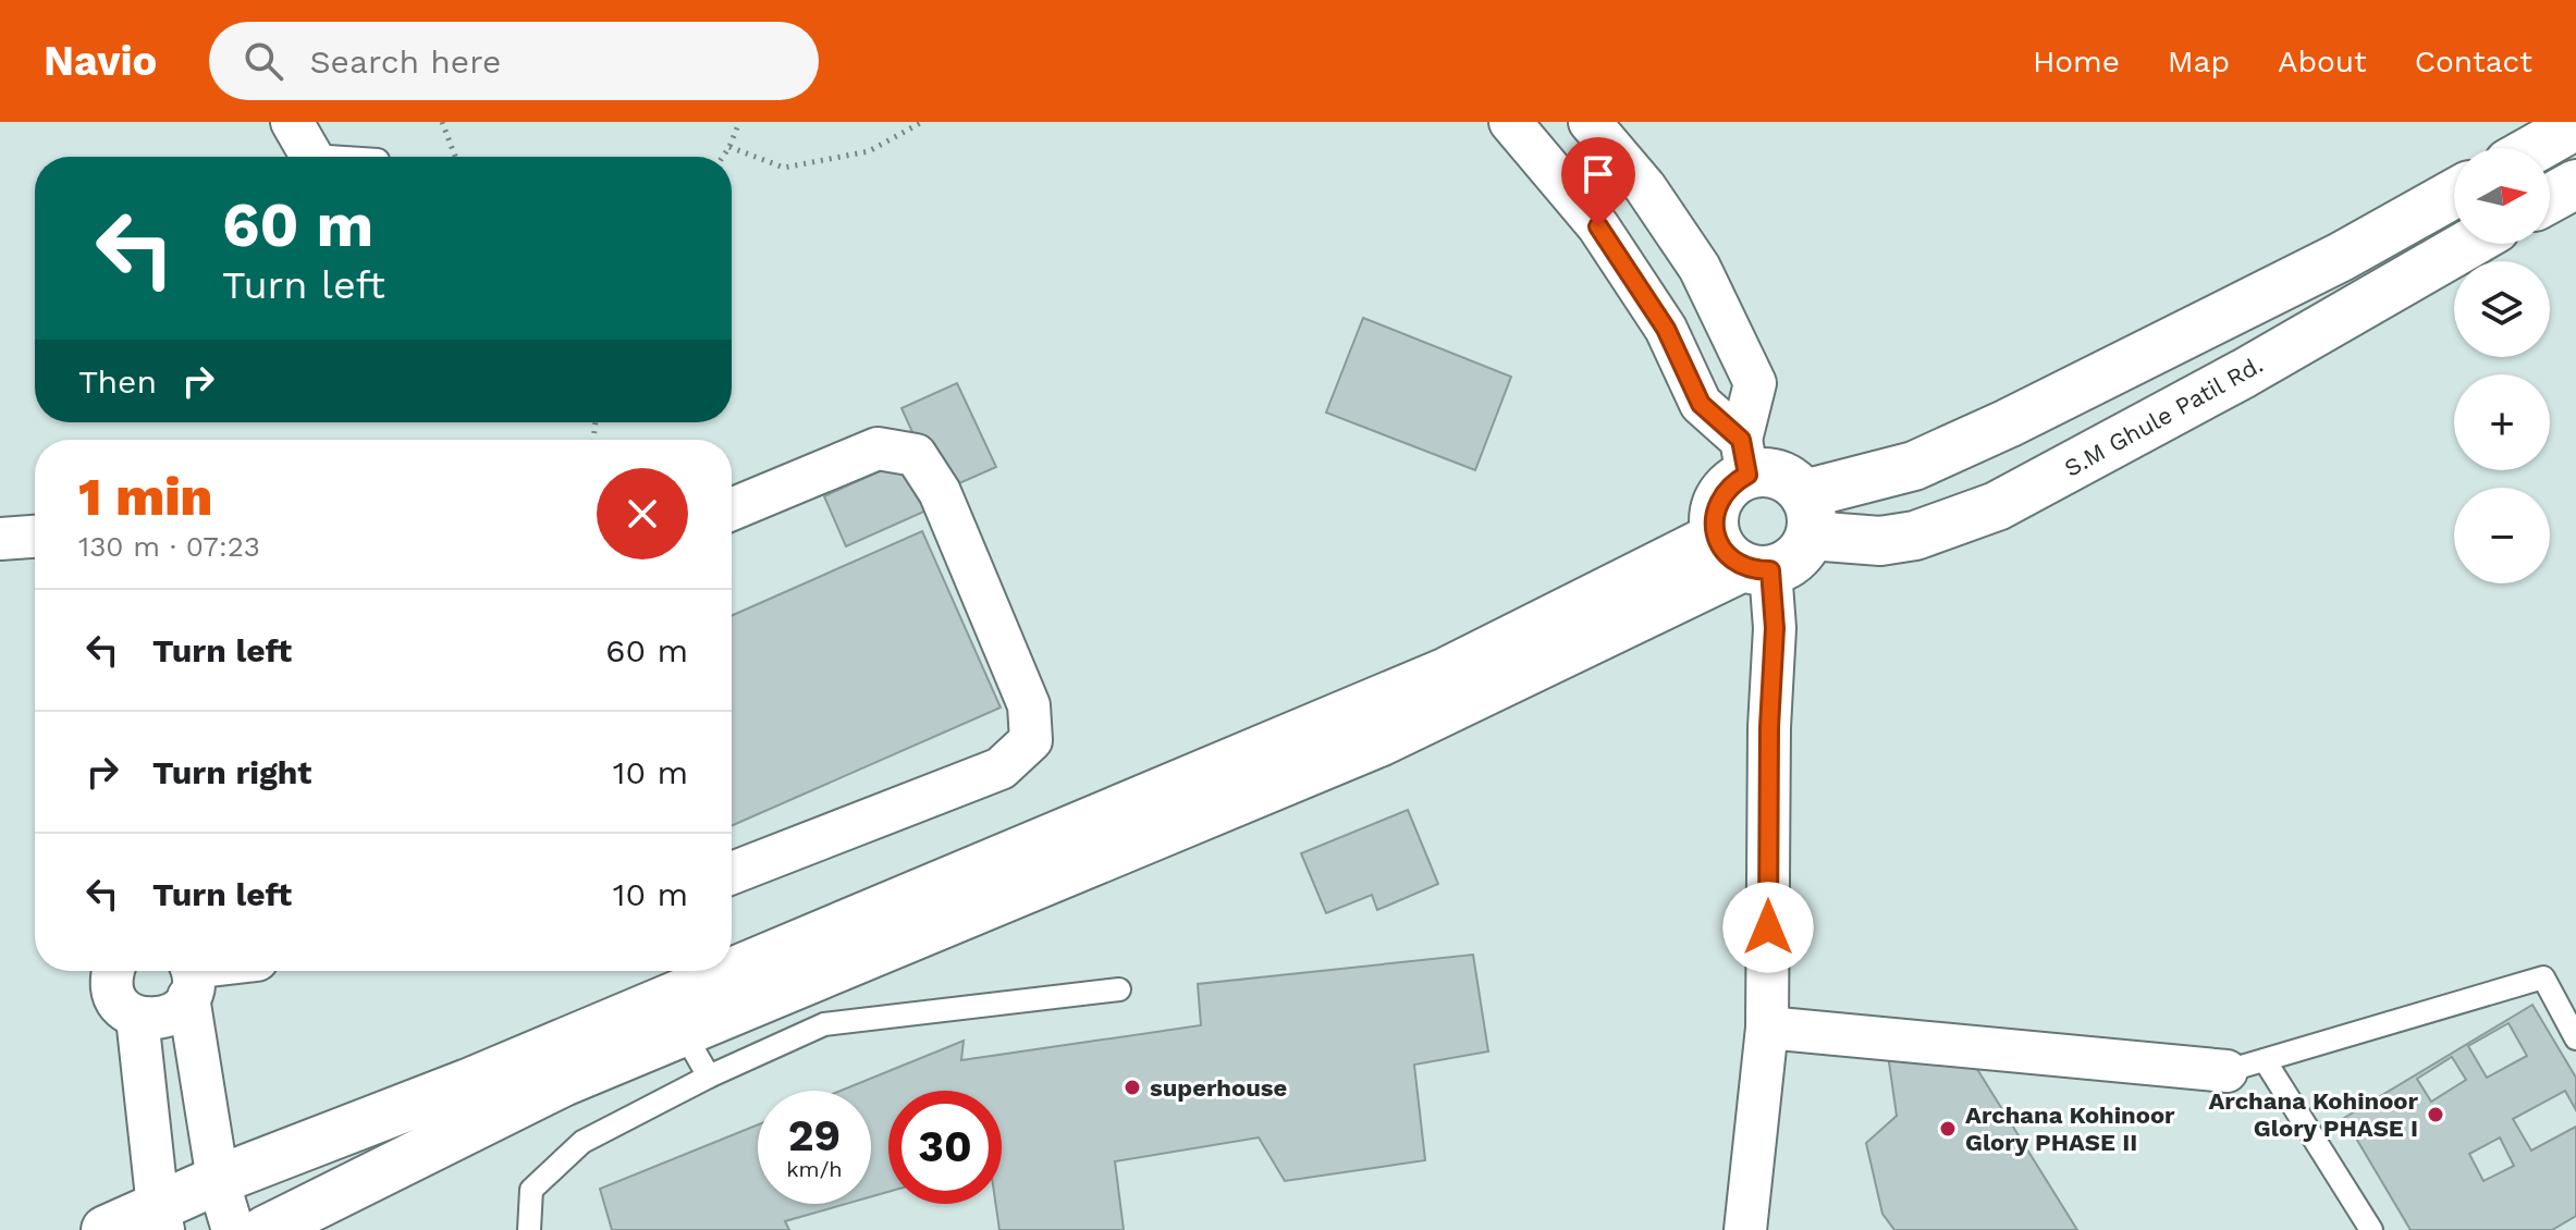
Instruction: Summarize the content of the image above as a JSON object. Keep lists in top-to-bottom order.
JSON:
{
  "streets": {
    "street": ["S.M Ghule Patil Rd."]
  },
  "places": ["superhouse", "Archana Kohinoor Glory PHASE I", "Archana Kohinoor Glory PHASE II"],
  "north": "right",
  "page": {
    "header": "Navio",
    "search": "Search here",
    "nav": [
      "Home",
      "Map",
      "About",
      "Contact"
    ],
    "map_buttons": ["+", "−"],
    "turn": ["60 m", "Turn left"],
    "then": "Then",
    "heading": ["1 min", "130 m · 07:23"],
    "list": [
      {
        "name": "Turn left",
        "value": "60 m"
      },
      {
        "name": "Turn right",
        "value": "10 m"
      },
      {
        "name": "Turn left",
        "value": "10 m"
      }
    ],
    "speed": "29 km/h",
    "limit": "30"
  }
}
